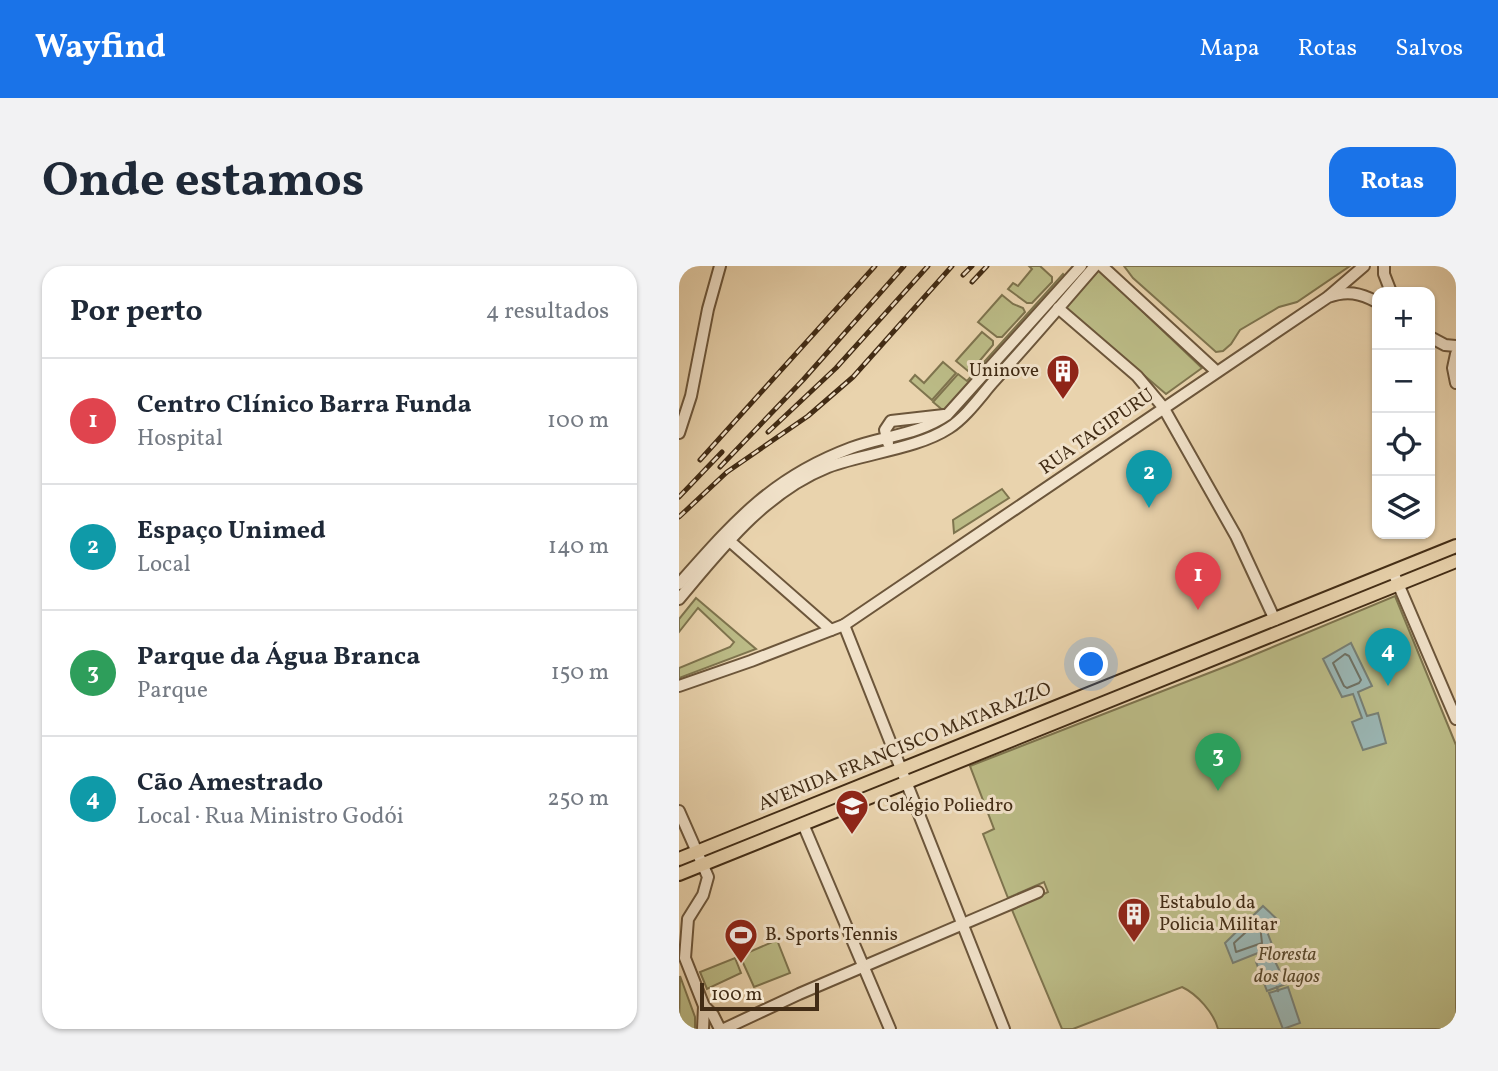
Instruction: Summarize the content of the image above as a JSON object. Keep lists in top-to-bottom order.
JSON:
{
  "streets": {
    "main road": ["AVENIDA FRANCISCO MATARAZZO"],
    "street": ["RUA TAGIPURU"]
  },
  "parks": ["Floresta dos lagos"],
  "places": {
    "building": ["Uninove", "Estabulo da Policia Militar"],
    "school or university": ["Colégio Poliedro"],
    "sports": ["B. Sports Tennis"]
  },
  "scale_bar": "100 m",
  "page": {
    "header": "Wayfind",
    "nav": ["Mapa", "Rotas", "Salvos"],
    "buttons": "Rotas",
    "title": "Onde estamos",
    "heading": ["Por perto", "4 resultados"],
    "map_buttons": ["+", "−"],
    "list": [
      {
        "mark": "1",
        "name": "Centro Clínico Barra Funda",
        "note": "Hospital",
        "value": "100 m"
      },
      {
        "mark": "2",
        "name": "Espaço Unimed",
        "note": "Local",
        "value": "140 m"
      },
      {
        "mark": "3",
        "name": "Parque da Água Branca",
        "note": "Parque",
        "value": "150 m"
      },
      {
        "mark": "4",
        "name": "Cão Amestrado",
        "note": "Local · Rua Ministro Godói",
        "value": "250 m"
      }
    ],
    "pins": [
      "2",
      "1",
      "4",
      "3"
    ],
    "scale": "100 m"
  }
}
